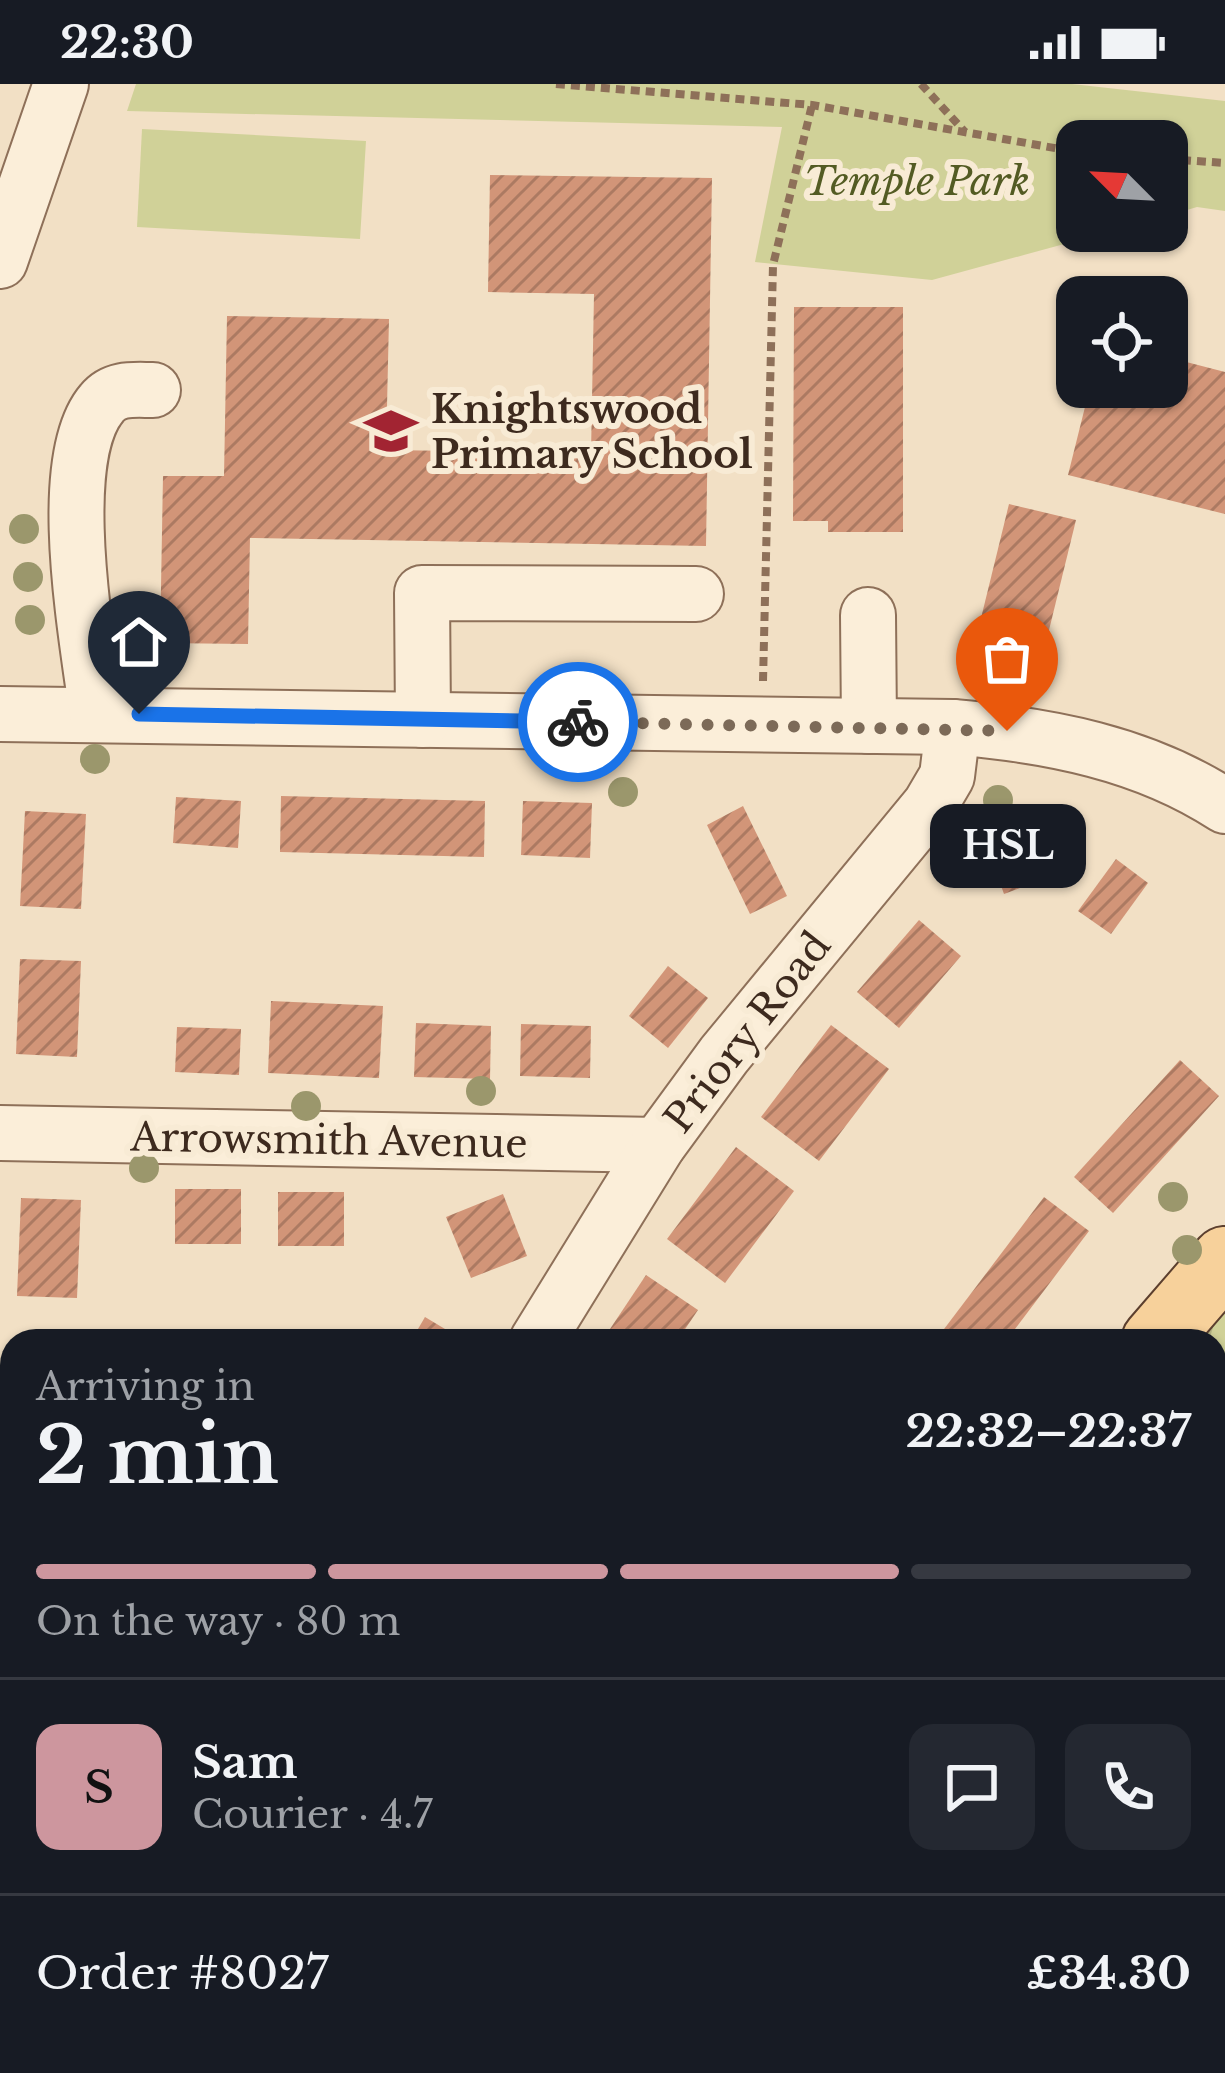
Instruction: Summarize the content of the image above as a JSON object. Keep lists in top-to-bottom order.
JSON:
{
  "streets": {
    "street": ["Priory Road", "Arrowsmith Avenue"]
  },
  "crossings": [
    ["Priory Road", "Arrowsmith Avenue"]
  ],
  "parks": ["Temple Park"],
  "places": {
    "school or university": ["Knightswood Primary School"],
    "other": ["HSL"]
  },
  "north": "top left",
  "page": {
    "status": "22:30",
    "bubble": "HSL",
    "heading": ["2 min", "Arriving in", "22:32–22:37"],
    "panel": [
      "Sam",
      "Courier · 4.7",
      "Order #8027",
      "£34.30"
    ],
    "bar": "On the way · 80 m",
    "round": "S"
  }
}
